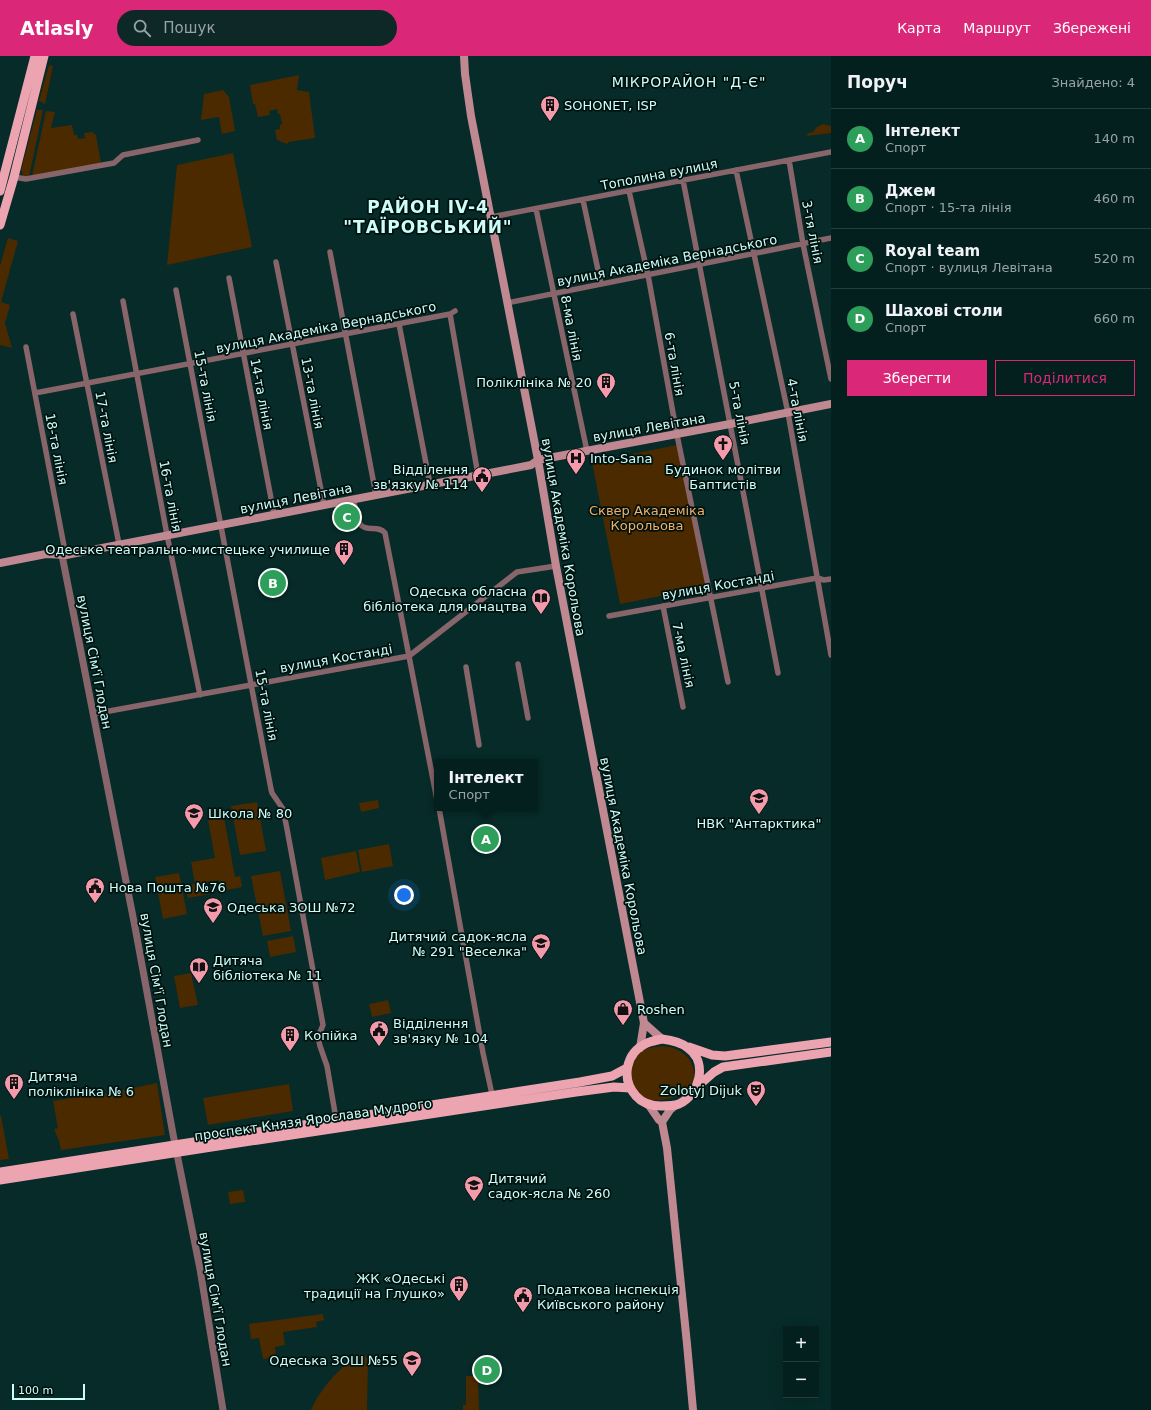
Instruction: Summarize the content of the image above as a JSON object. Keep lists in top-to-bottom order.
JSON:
{
  "streets": {
    "main road": ["вулиця Левітана", "вулиця Академіка Корольова", "проспект Князя Ярослава Мудрого"],
    "street": [
      "Тополина вулиця",
      "3-тя лінія",
      "вулиця Академіка Вернадського",
      "8-ма лінія",
      "6-та лінія",
      "15-та лінія",
      "13-та лінія",
      "14-та лінія",
      "4-та лінія",
      "5-та лінія",
      "17-та лінія",
      "18-та лінія",
      "16-та лінія",
      "вулиця Костанді",
      "7-ма лінія",
      "вулиця Сім'ї Глодан"
    ]
  },
  "crossings": [
    ["Тополина вулиця", "3-тя лінія"],
    ["Тополина вулиця", "8-ма лінія"],
    ["Тополина вулиця", "6-та лінія"],
    ["Тополина вулиця", "4-та лінія"],
    ["Тополина вулиця", "5-та лінія"],
    ["Тополина вулиця", "вулиця Академіка Корольова"],
    ["3-тя лінія", "вулиця Академіка Вернадського"],
    ["вулиця Академіка Вернадського", "8-ма лінія"],
    ["вулиця Академіка Вернадського", "6-та лінія"],
    ["вулиця Академіка Вернадського", "15-та лінія"],
    ["вулиця Академіка Вернадського", "13-та лінія"],
    ["вулиця Академіка Вернадського", "14-та лінія"],
    ["вулиця Академіка Вернадського", "4-та лінія"],
    ["вулиця Академіка Вернадського", "5-та лінія"],
    ["вулиця Академіка Вернадського", "17-та лінія"],
    ["вулиця Академіка Вернадського", "вулиця Левітана"],
    ["вулиця Академіка Вернадського", "18-та лінія"],
    ["вулиця Академіка Вернадського", "16-та лінія"],
    ["вулиця Академіка Вернадського", "вулиця Академіка Корольова"],
    ["8-ма лінія", "вулиця Левітана"],
    ["6-та лінія", "вулиця Левітана"],
    ["6-та лінія", "вулиця Костанді"],
    ["15-та лінія", "вулиця Левітана"],
    ["15-та лінія", "вулиця Костанді"],
    ["15-та лінія", "проспект Князя Ярослава Мудрого"],
    ["13-та лінія", "вулиця Левітана"],
    ["14-та лінія", "вулиця Левітана"],
    ["4-та лінія", "вулиця Левітана"],
    ["4-та лінія", "вулиця Костанді"],
    ["5-та лінія", "вулиця Левітана"],
    ["5-та лінія", "вулиця Костанді"],
    ["17-та лінія", "вулиця Левітана"],
    ["вулиця Левітана", "18-та лінія"],
    ["вулиця Левітана", "16-та лінія"],
    ["вулиця Левітана", "вулиця Академіка Корольова"],
    ["вулиця Левітана", "вулиця Сім'ї Глодан"],
    ["18-та лінія", "вулиця Сім'ї Глодан"],
    ["16-та лінія", "вулиця Костанді"],
    ["вулиця Академіка Корольова", "вулиця Костанді"],
    ["вулиця Академіка Корольова", "проспект Князя Ярослава Мудрого"],
    ["вулиця Костанді", "7-ма лінія"],
    ["вулиця Костанді", "вулиця Сім'ї Глодан"],
    ["вулиця Сім'ї Глодан", "проспект Князя Ярослава Мудрого"]
  ],
  "districts": ["МІКРОРАЙОН \"Д-Є\"", "РАЙОН IV-4 \"ТАЇРОВСЬКИЙ\""],
  "parks": ["Сквер Академіка Корольова"],
  "places": {
    "building": [
      "SOHONET, ISP",
      "Поліклініка № 20",
      "Одеське театрально-мистецьке училище",
      "Копійка",
      "Дитяча поліклініка № 6",
      "ЖК «Одеські традиції на Глушко»"
    ],
    "church": ["Будинок молітви Баптистів"],
    "hospital": ["Into-Sana"],
    "public building": [
      "Відділення зв'язку № 114",
      "Нова Пошта №76",
      "Відділення зв'язку № 104",
      "Податкова інспекція Київського району"
    ],
    "library": ["Одеська обласна бібліотека для юнацтва", "Дитяча бібліотека № 11"],
    "school or university": [
      "НВК \"Антарктика\"",
      "Школа № 80",
      "Одеська ЗОШ №72",
      "Дитячий садок-ясла № 291 \"Веселка\"",
      "Дитячий садок-ясла № 260",
      "Одеська ЗОШ №55"
    ],
    "shop": ["Roshen"],
    "theatre": ["Zolotyj Dijuk"]
  },
  "scale_bar": "100 m",
  "page": {
    "header": "Atlasly",
    "search": "Пошук",
    "nav": ["Карта", "Маршрут", "Збережені"],
    "heading": ["Поруч", "Знайдено: 4"],
    "list": [
      {
        "mark": "A",
        "name": "Інтелект",
        "note": "Спорт",
        "value": "140 m"
      },
      {
        "mark": "B",
        "name": "Джем",
        "note": "Спорт · 15-та лінія",
        "value": "460 m"
      },
      {
        "mark": "C",
        "name": "Royal team",
        "note": "Спорт · вулиця Левітана",
        "value": "520 m"
      },
      {
        "mark": "D",
        "name": "Шахові столи",
        "note": "Спорт",
        "value": "660 m"
      }
    ],
    "buttons": ["Зберегти", "Поділитися"],
    "pins": [
      "C",
      "B",
      "A",
      "D"
    ],
    "popup": ["Інтелект", "Спорт"],
    "map_buttons": ["+", "−"],
    "scale": "100 m"
  }
}
